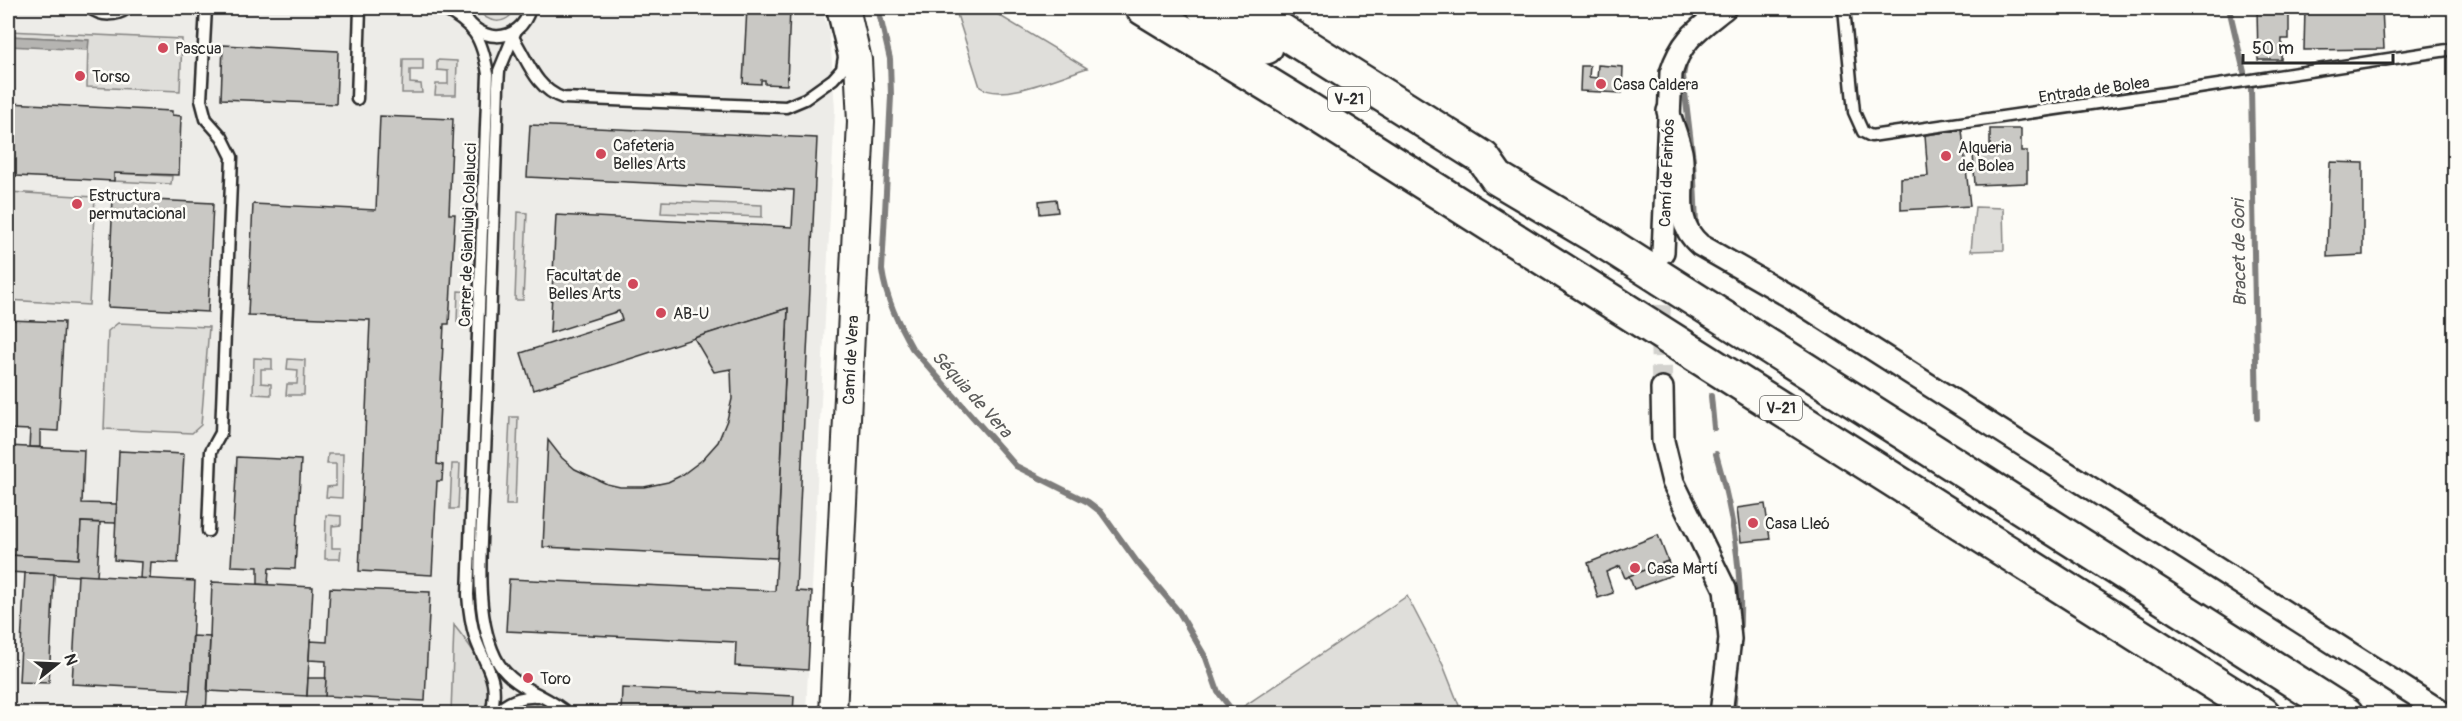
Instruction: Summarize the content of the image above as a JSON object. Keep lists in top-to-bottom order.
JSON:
{
  "streets": {
    "highway": ["V-21"],
    "street": ["Camí de Farinós", "Camí de Vera"],
    "lane": ["Entrada de Bolea", "Carrer de Gianluigi Colalucci"]
  },
  "water": ["Bracet de Gori", "Séquia de Vera"],
  "places": [
    "Pascua",
    "Torso",
    "Casa Caldera",
    "Cafeteria Belles Arts",
    "Alqueria de Bolea",
    "Estructura permutacional",
    "Facultat de Belles Arts",
    "AB-U",
    "Casa Lleó",
    "Casa Martí",
    "Toro"
  ],
  "scale_bar": "50 m",
  "north": "right"
}
